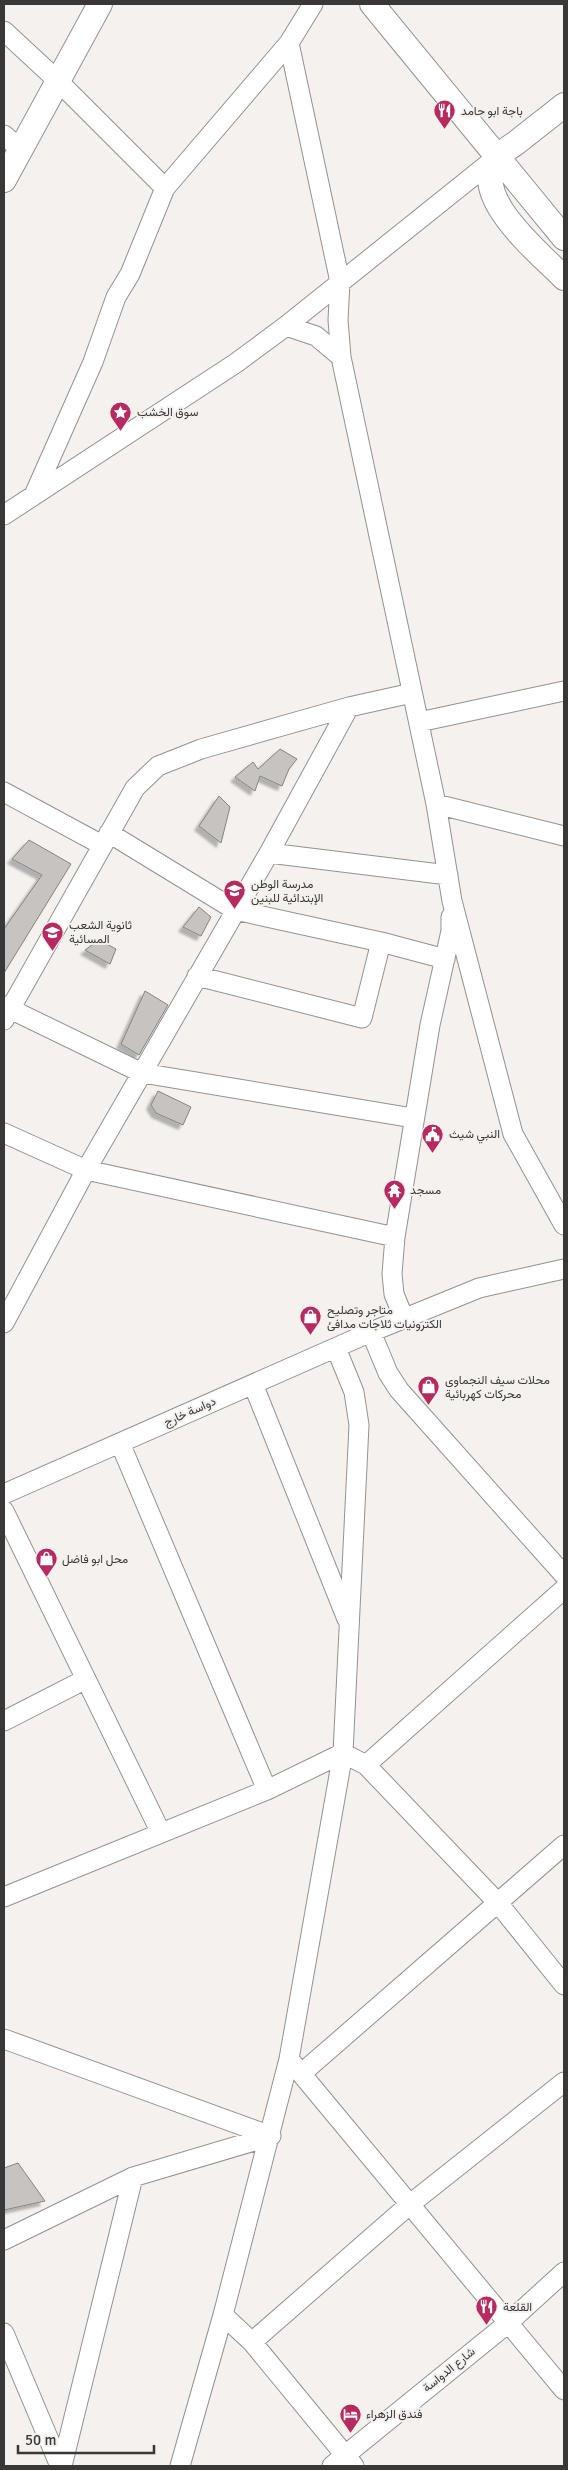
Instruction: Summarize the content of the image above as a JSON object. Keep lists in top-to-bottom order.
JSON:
{
  "streets": {
    "street": ["دواسة خارج", "شارع الدواسة"]
  },
  "places": {
    "restaurant": ["باجة ابو حامد", "القلعة"],
    "place": ["سوق الخشب"],
    "school or university": ["مدرسة الوطن الإبتدائية للبنين", "ثانوية الشعب المسائية"],
    "public building": ["النبي شيث"],
    "temple": ["مسجد"],
    "shop": ["متاجر وتصليح الكترونيات ثلاجات مدافئ", "محلات سيف النجماوي محركات كهربائية", "محل ابو فاضل"],
    "hotel": ["فندق الزهراء"]
  },
  "scale_bar": "50 m"
}
